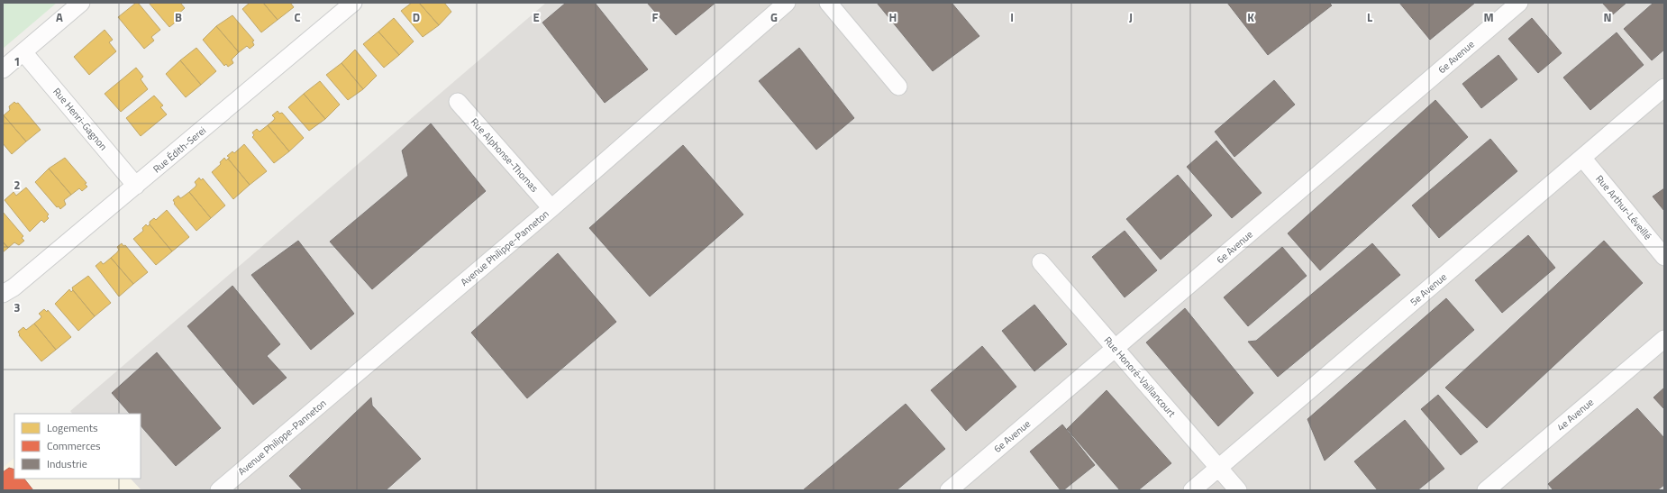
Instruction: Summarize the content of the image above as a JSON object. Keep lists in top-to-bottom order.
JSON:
{
  "streets": {
    "street": [
      "6e Avenue",
      "Rue Henri-Gagnon",
      "Rue Édith-Serei",
      "Rue Alphonse-Thomas",
      "Rue Arthur-Léveillé",
      "Avenue Philippe-Panneton",
      "5e Avenue",
      "Rue Honoré-Vaillancourt",
      "4e Avenue"
    ]
  },
  "crossings": [
    ["6e Avenue", "Rue Honoré-Vaillancourt"],
    ["Rue Henri-Gagnon", "Rue Édith-Serei"],
    ["Rue Alphonse-Thomas", "Avenue Philippe-Panneton"],
    ["Rue Arthur-Léveillé", "5e Avenue"],
    ["5e Avenue", "Rue Honoré-Vaillancourt"]
  ],
  "legend": ["Logements", "Commerces", "Industrie"],
  "grid": {
    "columns": [
      "A",
      "B",
      "C",
      "D",
      "E",
      "F",
      "G",
      "H",
      "I",
      "J",
      "K",
      "L",
      "M",
      "N"
    ],
    "rows": ["1", "2", "3"]
  }
}
